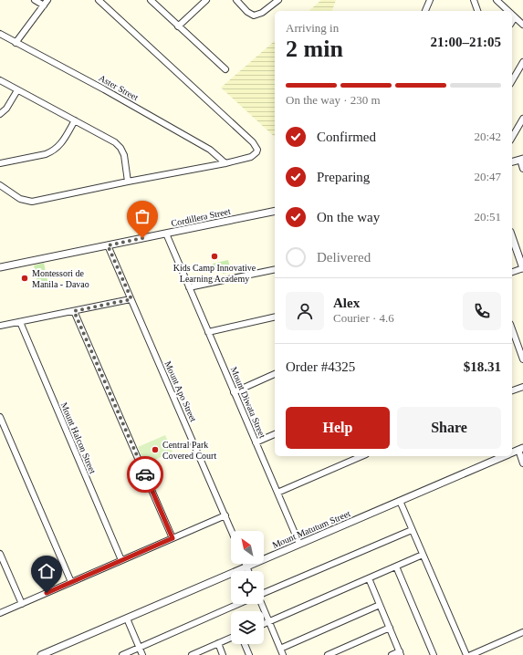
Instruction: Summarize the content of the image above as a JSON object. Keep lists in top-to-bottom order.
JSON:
{
  "streets": {
    "street": [
      "Aster Street",
      "Cordillera Street",
      "Mount Apo Street",
      "Mount Diwata Street",
      "Mount Halcon Street",
      "Mount Matutum Street"
    ]
  },
  "crossings": [
    ["Cordillera Street", "Mount Apo Street"],
    ["Cordillera Street", "Mount Diwata Street"],
    ["Mount Diwata Street", "Mount Matutum Street"]
  ],
  "places": ["Kids Camp Innovative Learning Academy", "Montessori de Manila - Davao", "Central Park Covered Court"],
  "north": "top left",
  "page": {
    "heading": ["2 min", "Arriving in", "21:00–21:05"],
    "panel": [
      "Alex",
      "Courier · 4.6",
      "Order #4325",
      "$18.31"
    ],
    "bar": "On the way · 230 m",
    "list": [
      ["Confirmed", "20:42"],
      ["Preparing", "20:47"],
      ["On the way", "20:51"],
      "Delivered"
    ],
    "buttons": ["Help", "Share"]
  }
}
